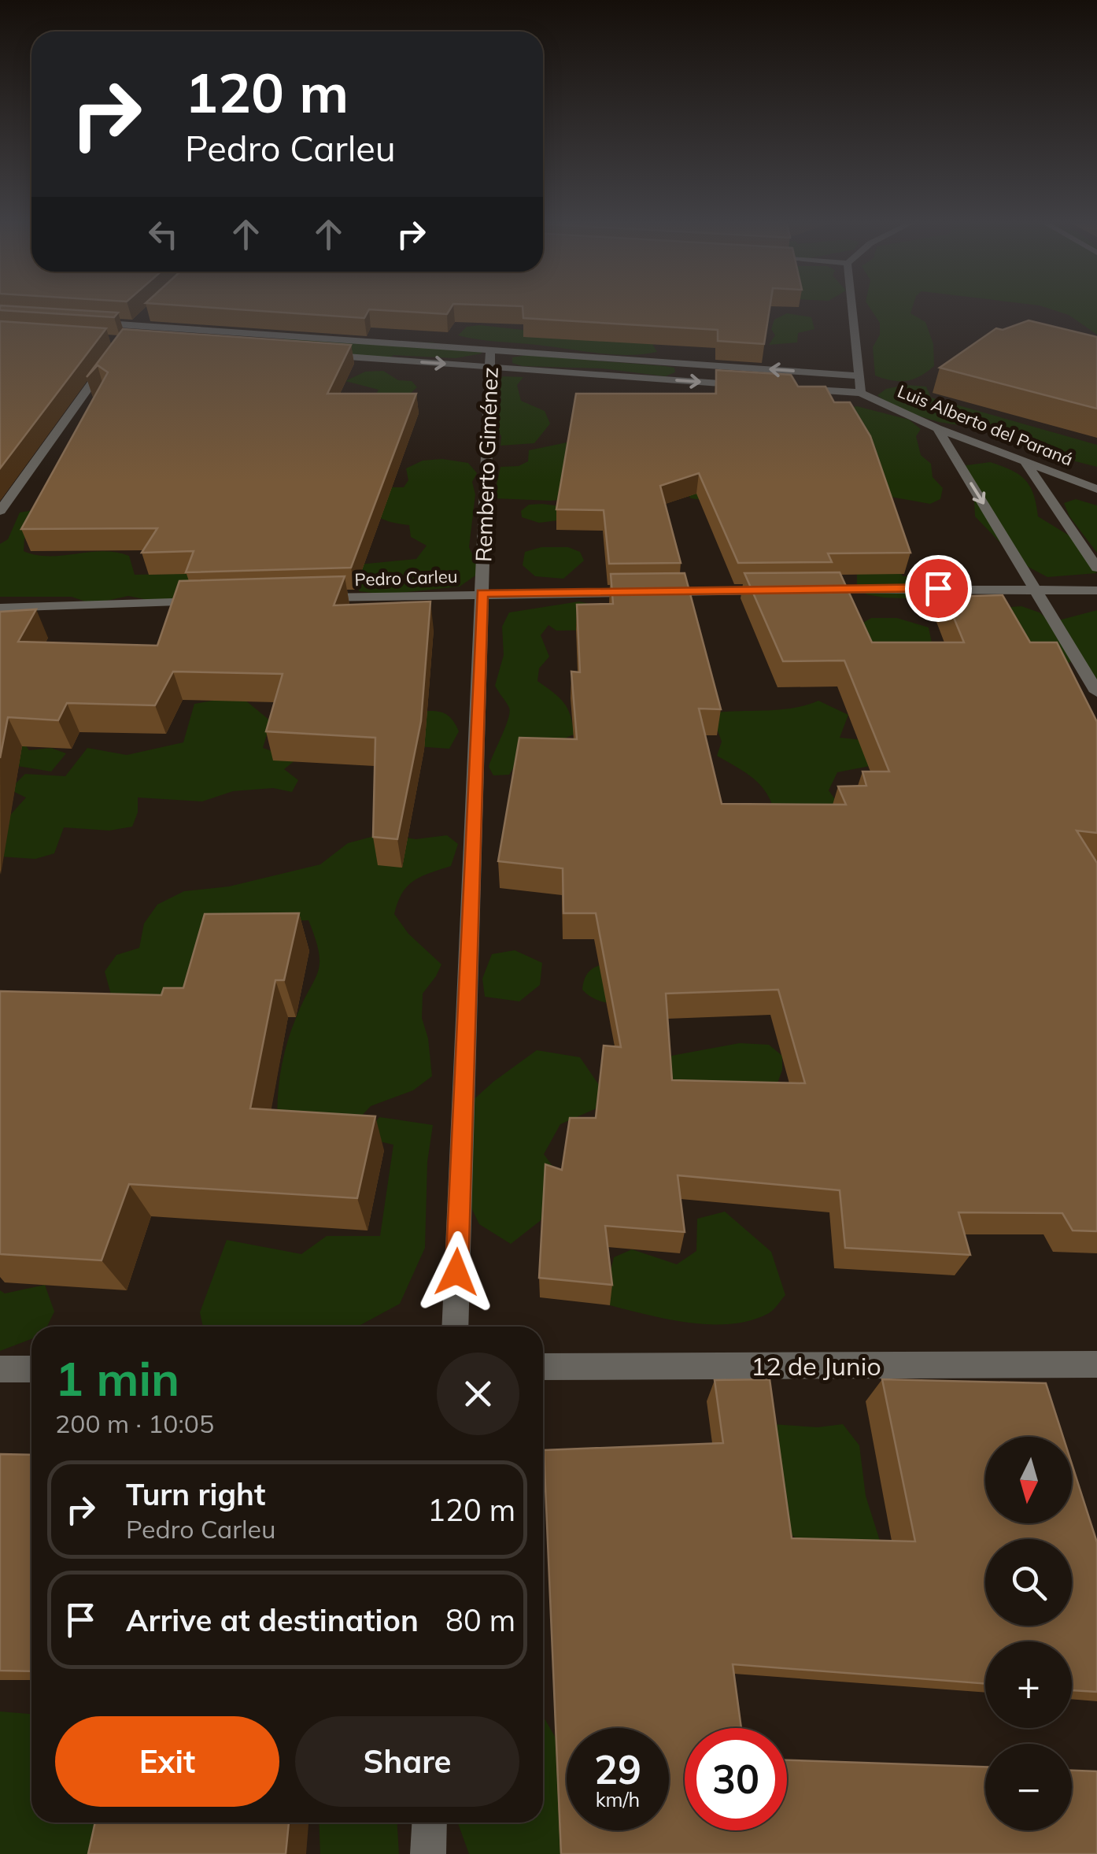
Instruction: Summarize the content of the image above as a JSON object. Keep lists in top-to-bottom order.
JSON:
{
  "streets": {
    "street": [
      "Luis Alberto del Paraná",
      "Remberto Giménez",
      "Pedro Carleu",
      "12 de Junio"
    ]
  },
  "crossings": [
    ["Remberto Giménez", "Pedro Carleu"]
  ],
  "north": "bottom",
  "page": {
    "turn": ["120 m", "Pedro Carleu"],
    "heading": ["1 min", "200 m · 10:05"],
    "map_buttons": ["+", "−"],
    "list": [
      {
        "name": "Turn right",
        "note": "Pedro Carleu",
        "value": "120 m"
      },
      {
        "name": "Arrive at destination",
        "value": "80 m"
      }
    ],
    "buttons": ["Exit", "Share"],
    "speed": "29 km/h",
    "limit": "30"
  }
}
